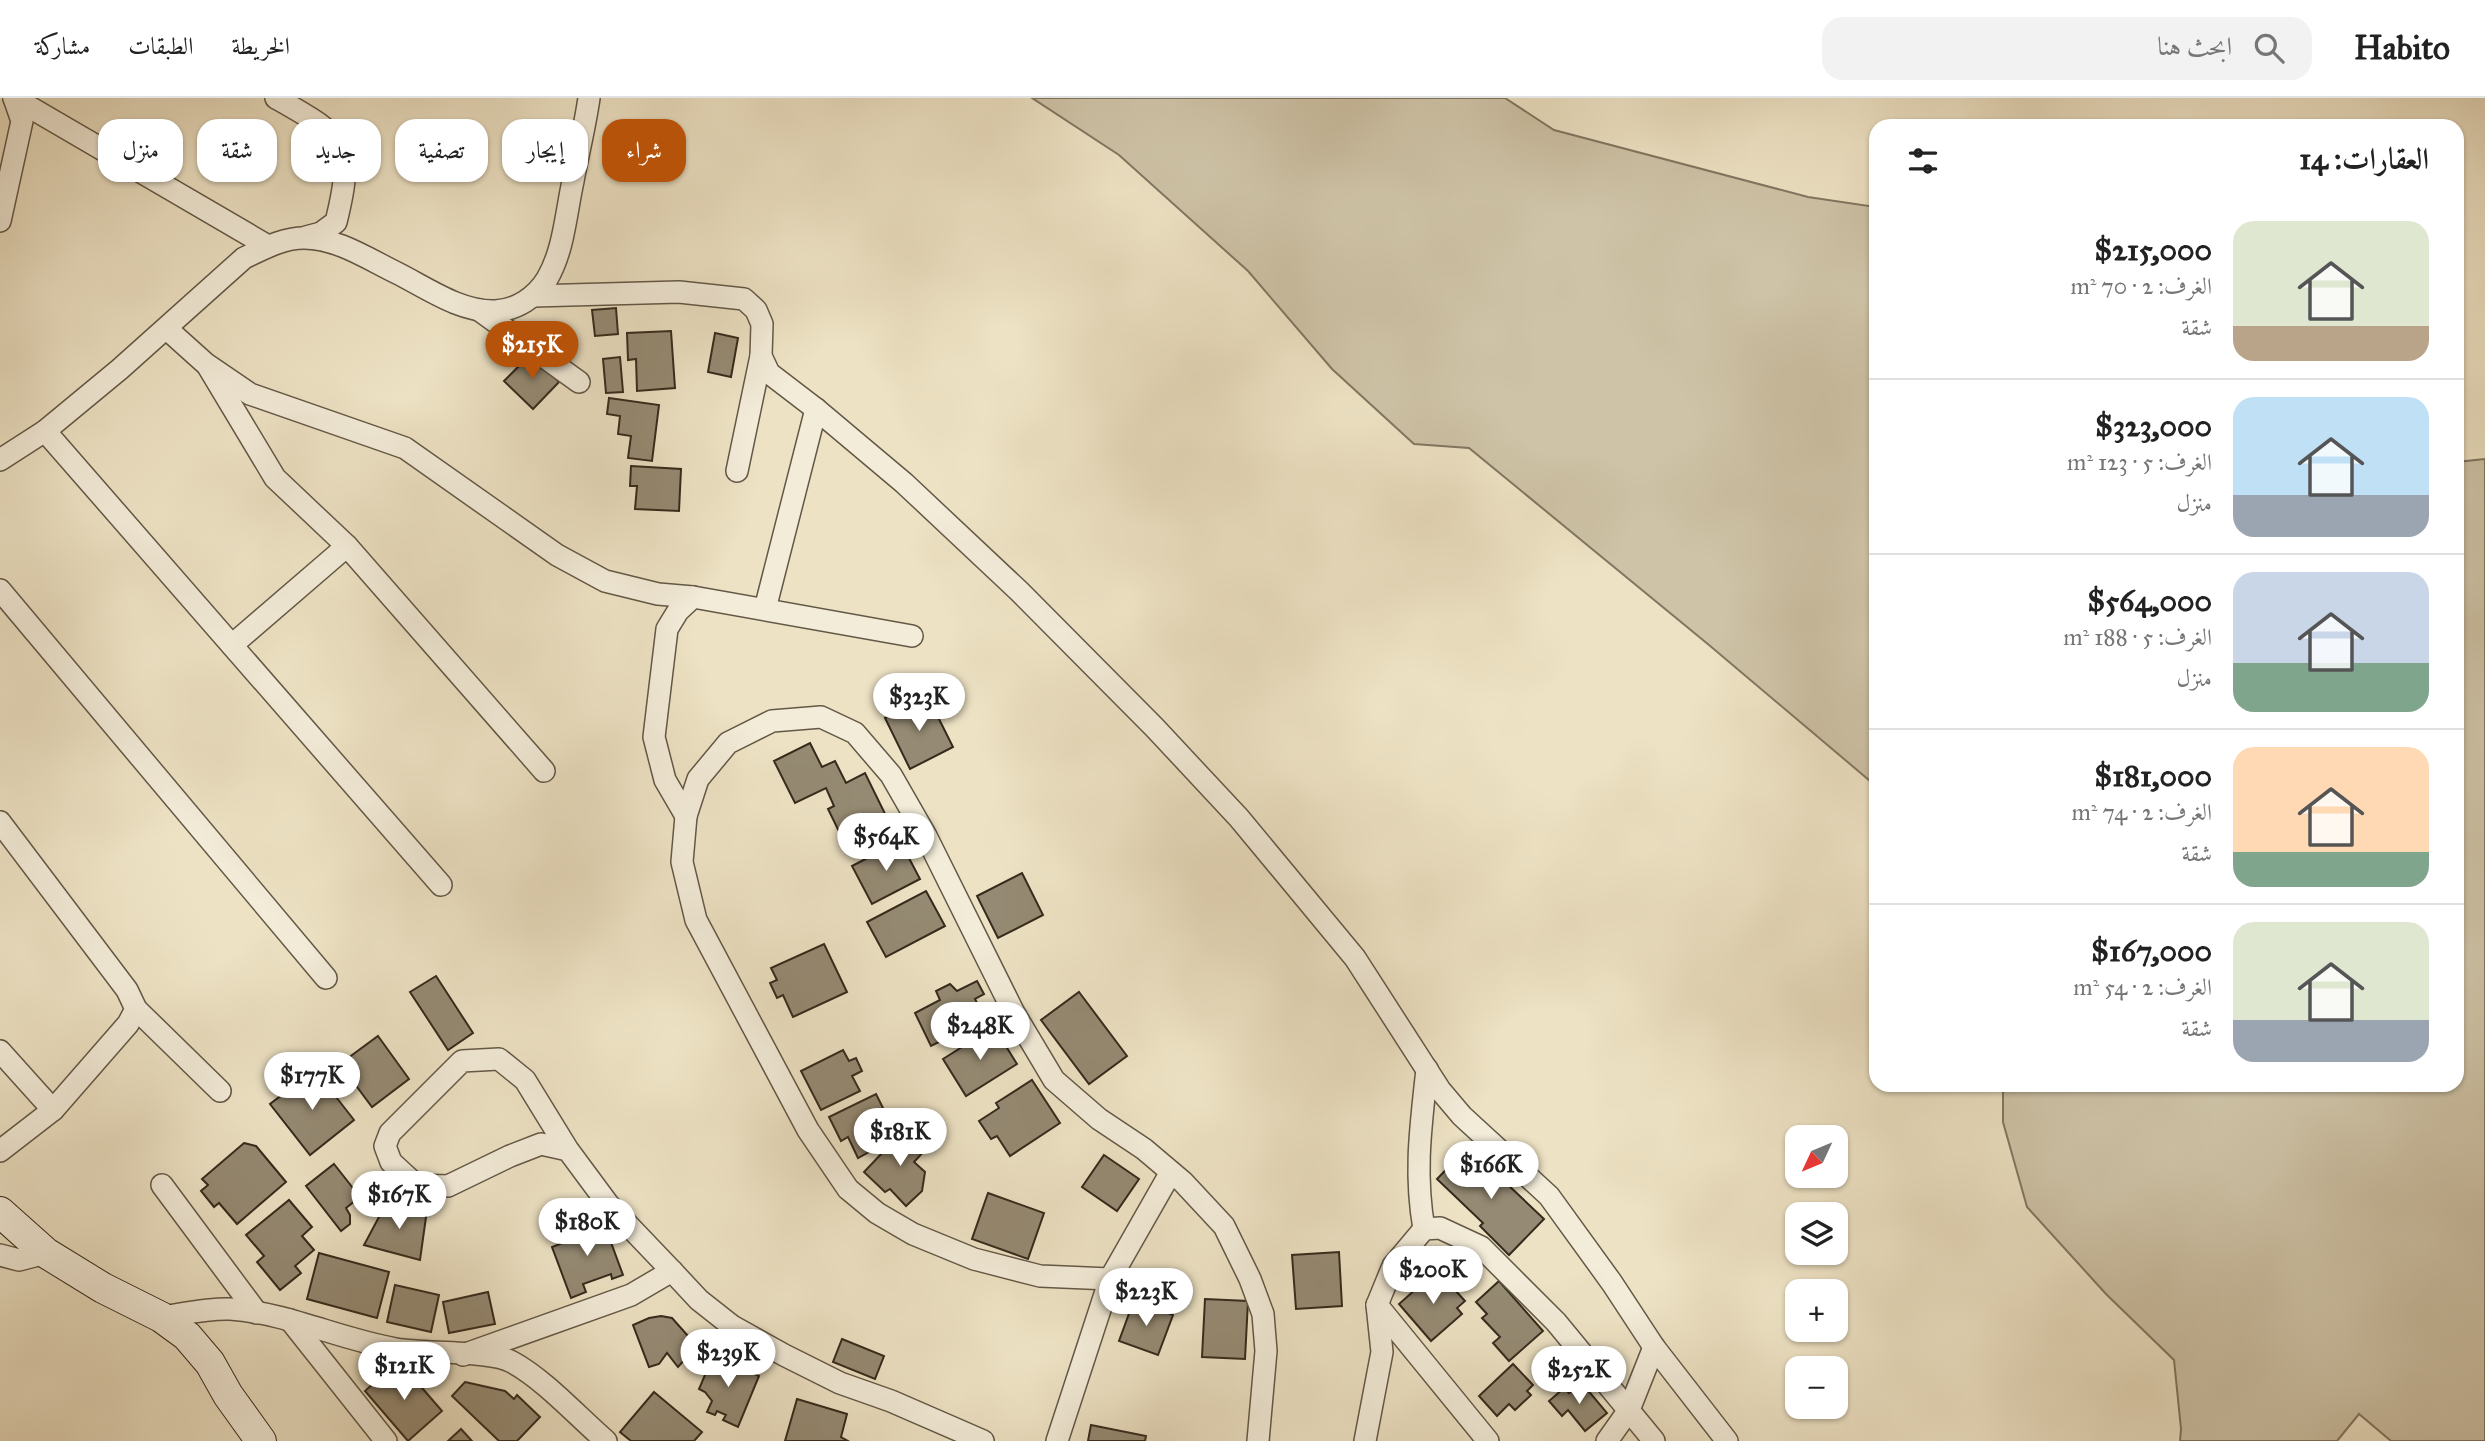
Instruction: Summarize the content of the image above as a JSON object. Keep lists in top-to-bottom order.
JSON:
{
  "north": "bottom left",
  "page": {
    "header": "Habito",
    "search": "ابحث هنا",
    "nav": ["الخريطة", "الطبقات", "مشاركة"],
    "chip": [
      "شراء",
      "إيجار",
      "تصفية",
      "جديد",
      "شقة",
      "منزل"
    ],
    "heading": "العقارات: 14",
    "list": [
      {
        "name": "$215,000",
        "note": "الغرف: 2 · 70 m² · شقة"
      },
      {
        "name": "$323,000",
        "note": "الغرف: 5 · 123 m² · منزل"
      },
      {
        "name": "$564,000",
        "note": "الغرف: 5 · 188 m² · منزل"
      },
      {
        "name": "$181,000",
        "note": "الغرف: 2 · 74 m² · شقة"
      },
      {
        "name": "$167,000",
        "note": "الغرف: 2 · 54 m² · شقة"
      }
    ],
    "price": [
      "$215K",
      "$323K",
      "$564K",
      "$248K",
      "$177K",
      "$181K",
      "$166K",
      "$167K",
      "$180K",
      "$200K",
      "$223K",
      "$239K",
      "$121K",
      "$252K"
    ],
    "map_buttons": ["+", "−"]
  }
}
